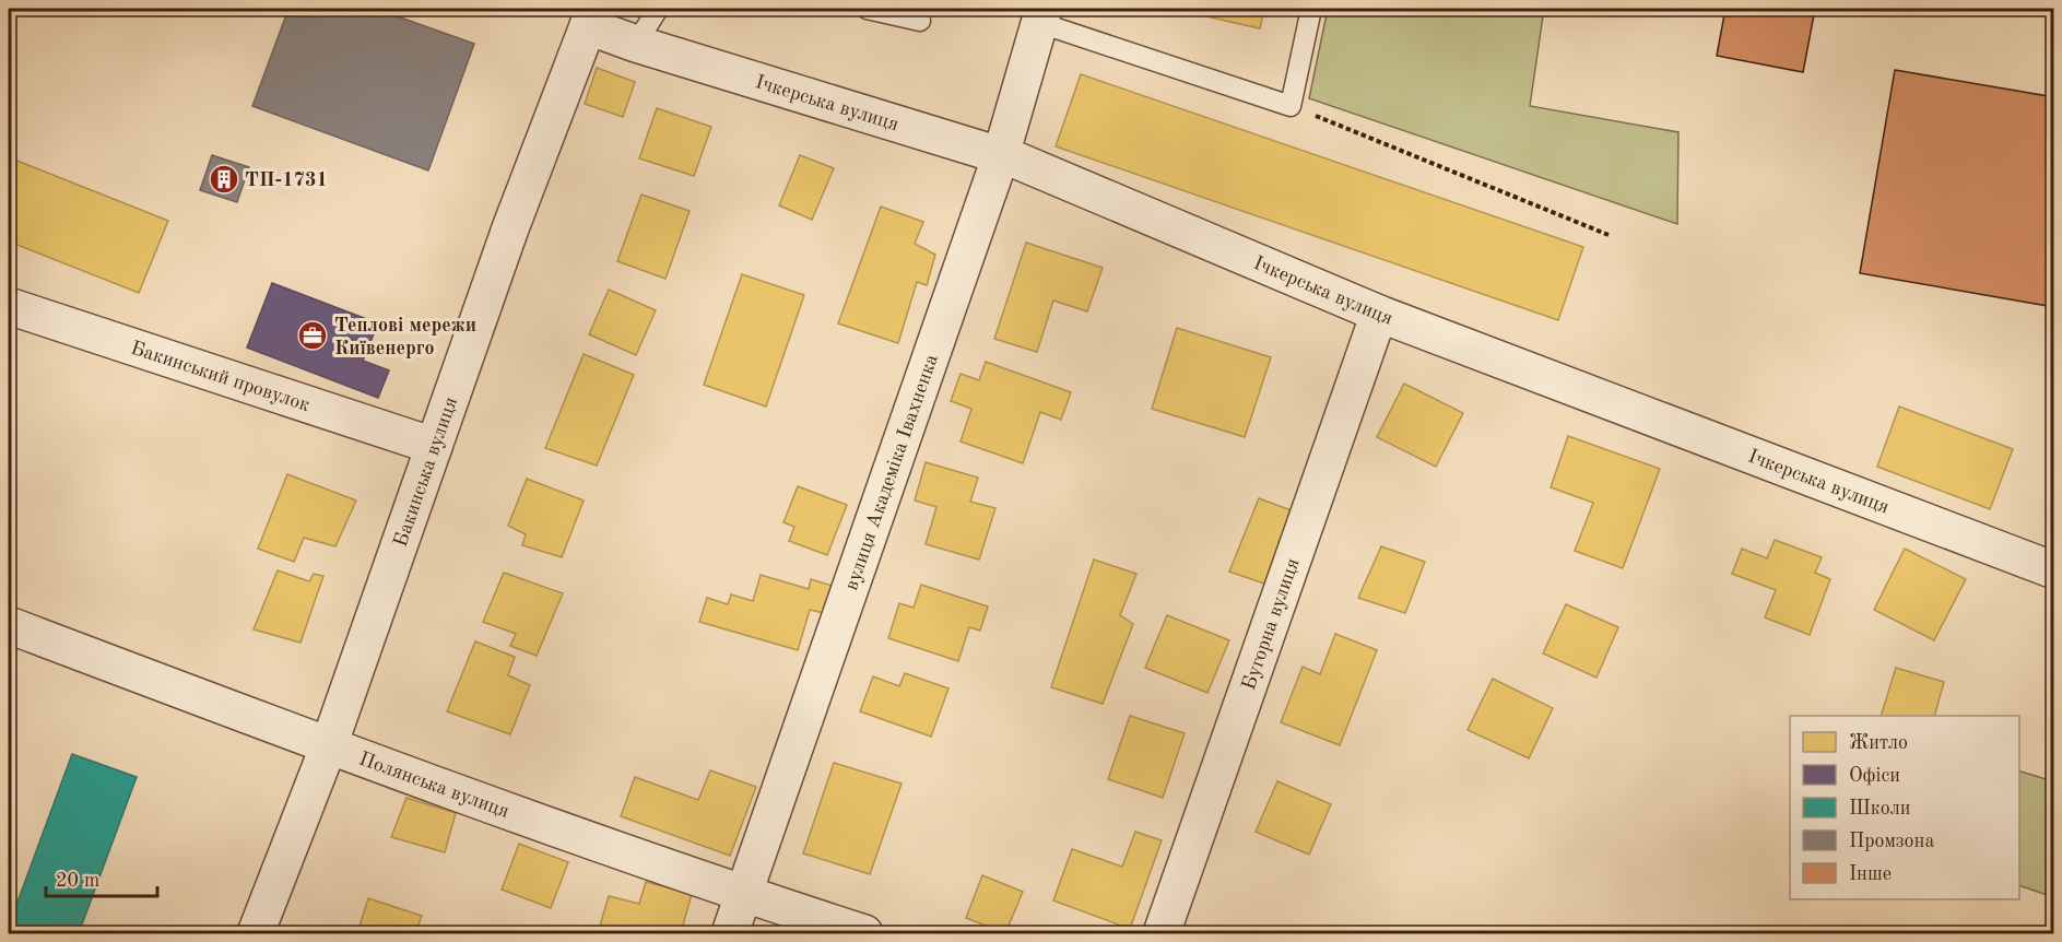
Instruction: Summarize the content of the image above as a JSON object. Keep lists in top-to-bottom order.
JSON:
{
  "streets": {
    "street": [
      "Ічкерська вулиця",
      "Бакинський провулок",
      "Бакинська вулиця",
      "вулиця Академіка Івахненка",
      "Бугорна вулиця",
      "Полянська вулиця"
    ]
  },
  "crossings": [
    ["Ічкерська вулиця", "Бакинська вулиця"],
    ["Ічкерська вулиця", "вулиця Академіка Івахненка"],
    ["Ічкерська вулиця", "Бугорна вулиця"],
    ["Бакинський провулок", "Бакинська вулиця"],
    ["Бакинська вулиця", "Полянська вулиця"],
    ["вулиця Академіка Івахненка", "Полянська вулиця"]
  ],
  "places": {
    "building": ["ТП-1731"],
    "office": ["Теплові мережи Київенерго"]
  },
  "legend": [
    "Житло",
    "Офіси",
    "Школи",
    "Промзона",
    "Інше"
  ],
  "scale_bar": "20 m"
}
